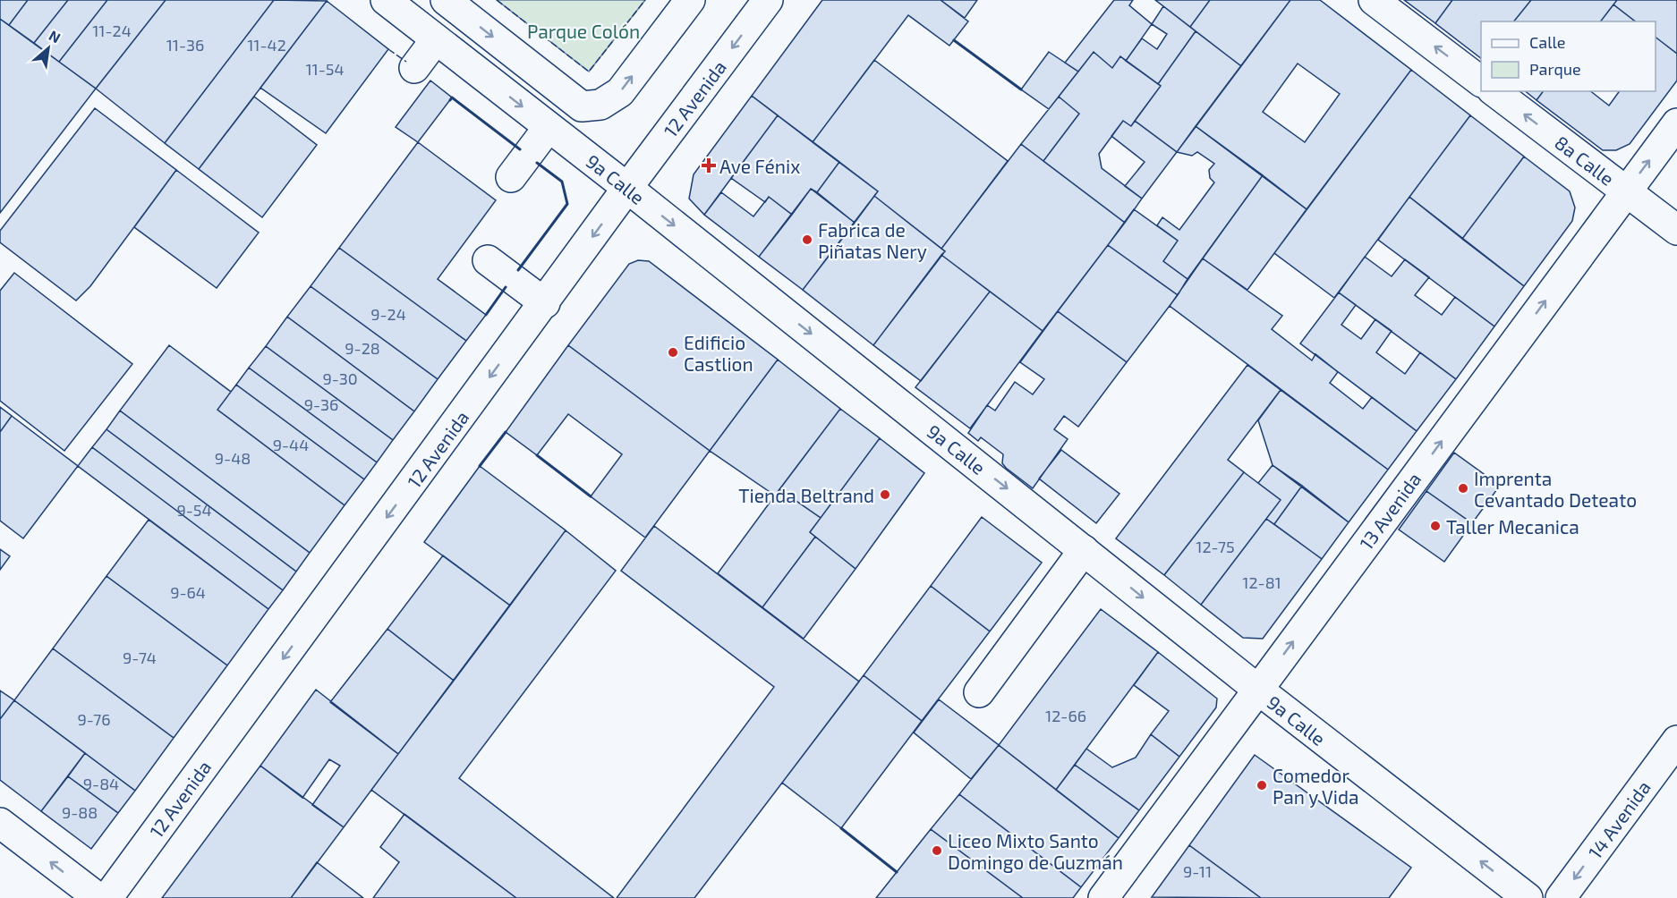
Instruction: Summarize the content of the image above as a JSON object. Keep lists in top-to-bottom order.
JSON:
{
  "streets": {
    "main road": [
      "12 Avenida",
      "8a Calle",
      "9a Calle",
      "13 Avenida",
      "14 Avenida"
    ]
  },
  "crossings": [
    ["12 Avenida", "9a Calle"],
    ["8a Calle", "13 Avenida"],
    ["9a Calle", "13 Avenida"]
  ],
  "one_way": [
    "12 Avenida",
    "8a Calle",
    "13 Avenida",
    "14 Avenida"
  ],
  "parks": ["Parque Colón"],
  "places": {
    "health": ["Ave Fénix"],
    "other": [
      "Fabrica de Piñatas Nery",
      "Edificio Castlion",
      "Imprenta Cevantado Deteato",
      "Tienda Beltrand",
      "Taller Mecanica",
      "Comedor Pan y Vida",
      "Liceo Mixto Santo Domingo de Guzmán"
    ]
  },
  "house_numbers": [
    "11-24",
    "11-36",
    "11-42",
    "11-54",
    "9-24",
    "9-28",
    "9-30",
    "9-36",
    "9-44",
    "9-48",
    "9-54",
    "12-75",
    "12-81",
    "9-64",
    "9-74",
    "12-66",
    "9-76",
    "9-84",
    "9-88",
    "9-11"
  ],
  "legend": ["Calle", "Parque"],
  "north": "top right"
}
